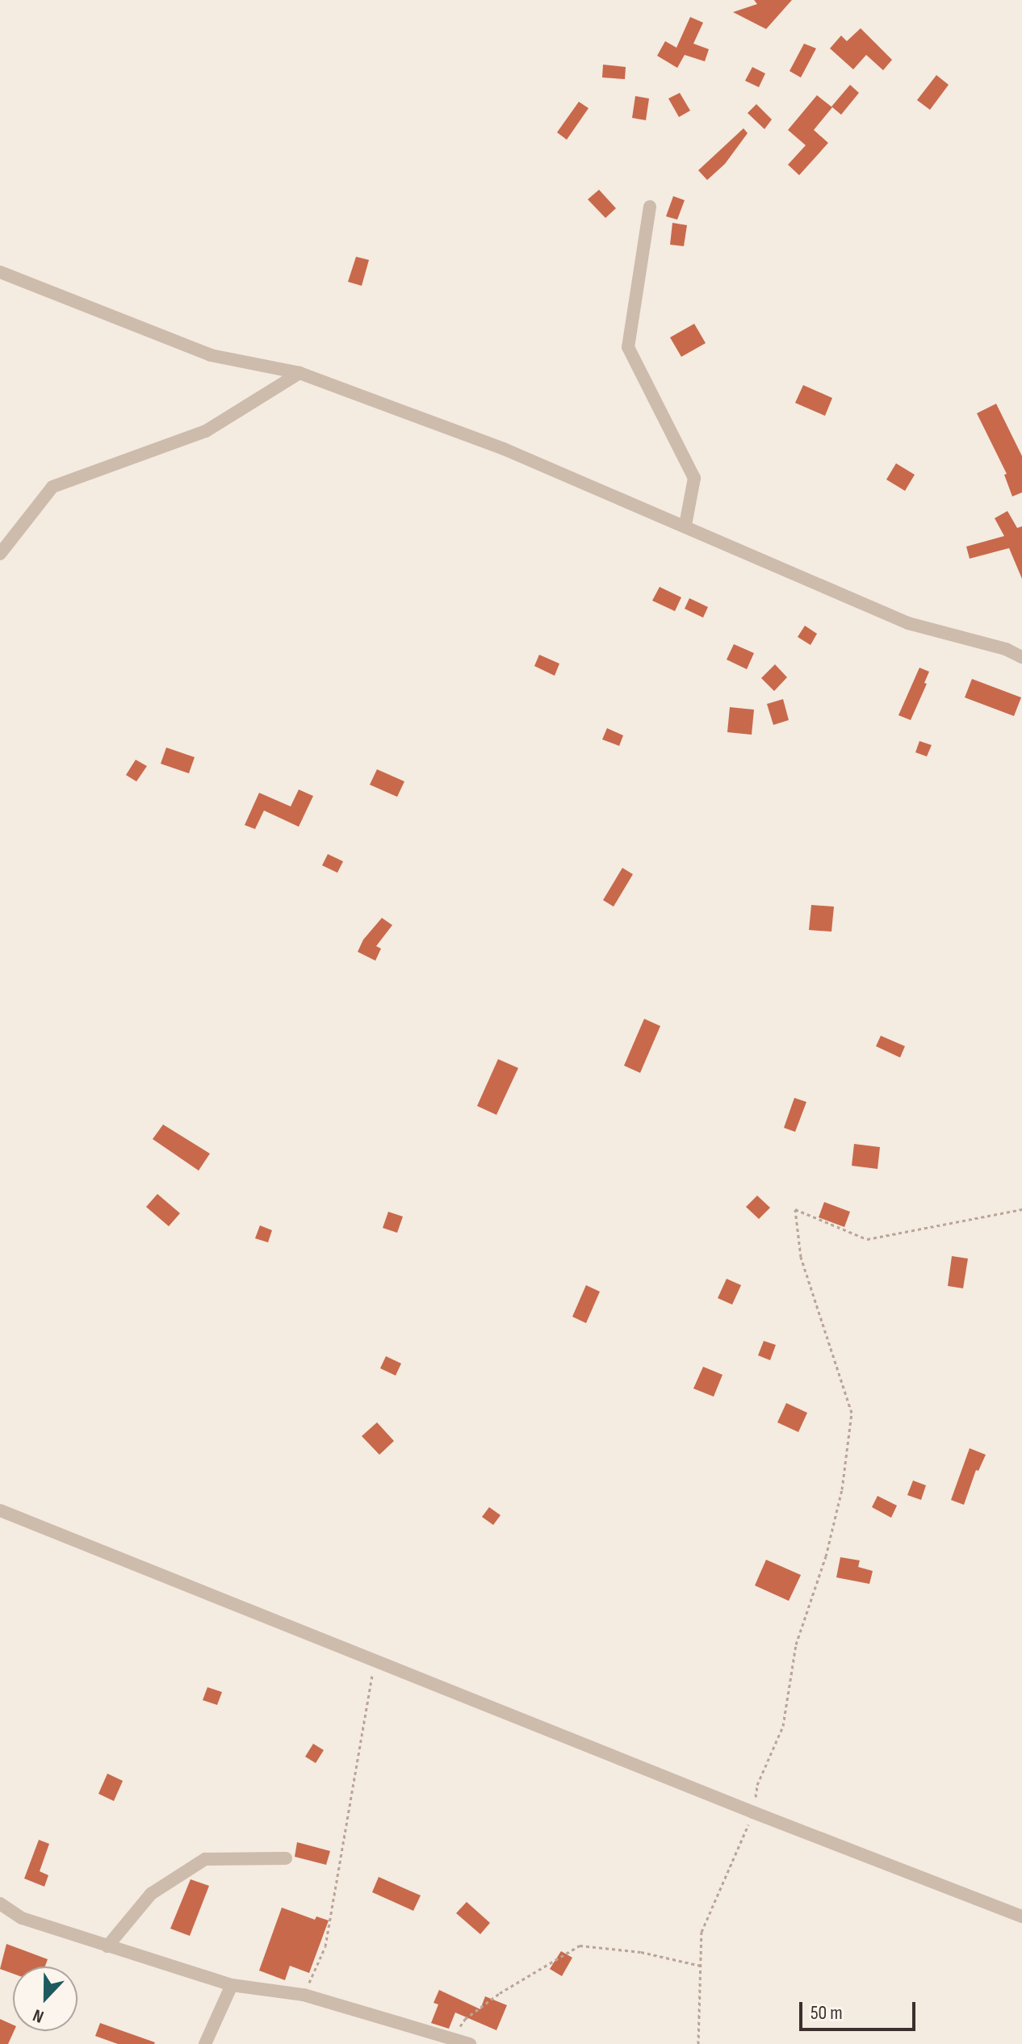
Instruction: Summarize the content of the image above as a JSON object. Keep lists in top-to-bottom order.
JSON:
{
  "scale_bar": "50 m",
  "north": "bottom"
}
